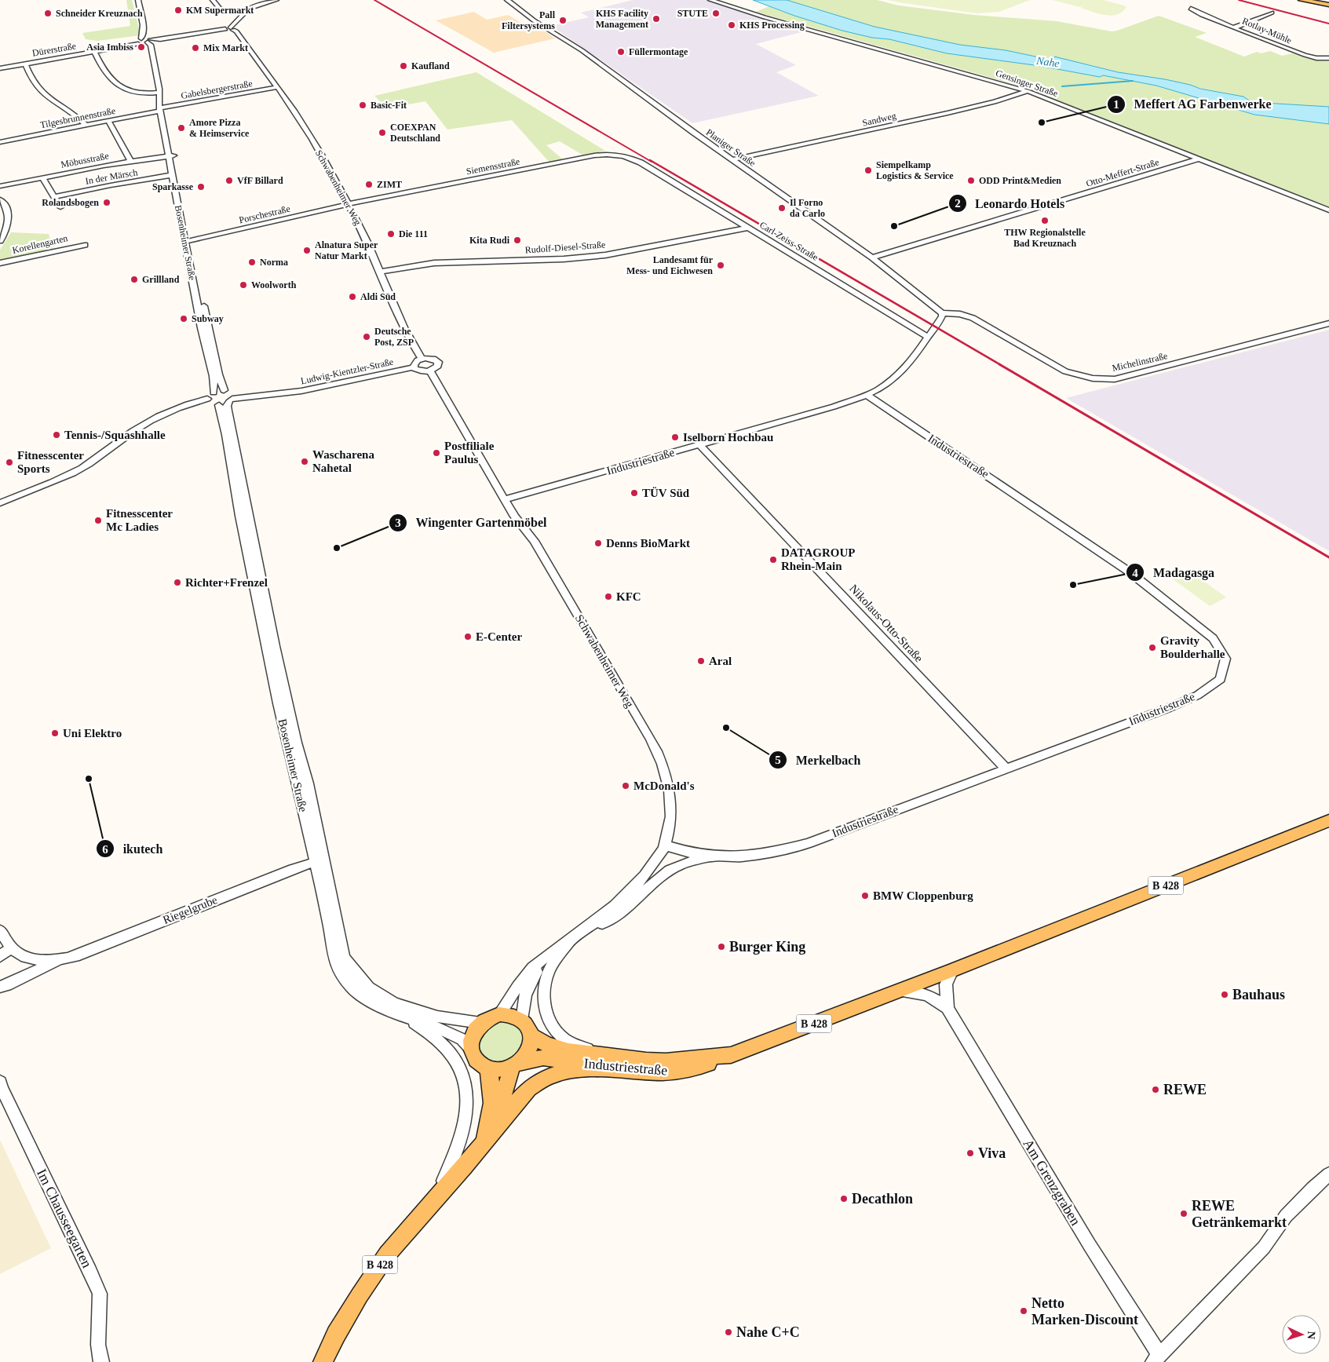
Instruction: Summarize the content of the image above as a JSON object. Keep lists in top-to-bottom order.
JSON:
{
  "streets": {
    "main road": ["Industriestraße", "B 428"],
    "street": [
      "Rotlay-Mühle",
      "Dürerstraße",
      "Gensinger Straße",
      "Gabelsbergerstraße",
      "Tilgesbrunnenstraße",
      "Sandweg",
      "Planiger Straße",
      "Möbusstraße",
      "Siemensstraße",
      "Otto-Meffert-Straße",
      "In der Märsch",
      "Schwabenheimer Weg",
      "Porschestraße",
      "Carl-Zeiss-Straße",
      "Bosenheimer Straße",
      "Korellengarten",
      "Rudolf-Diesel-Straße",
      "Michelinstraße",
      "Ludwig-Kientzler-Straße",
      "Nikolaus-Otto-Straße",
      "Riegelgrube",
      "Am Grenzgraben",
      "Im Chausseegarten"
    ]
  },
  "crossings": [
    ["Dürerstraße", "Bosenheimer Straße"],
    ["Gensinger Straße", "Sandweg"],
    ["Gensinger Straße", "Otto-Meffert-Straße"],
    ["Gabelsbergerstraße", "Tilgesbrunnenstraße"],
    ["Gabelsbergerstraße", "Schwabenheimer Weg"],
    ["Gabelsbergerstraße", "Bosenheimer Straße"],
    ["Tilgesbrunnenstraße", "Bosenheimer Straße"],
    ["Sandweg", "Planiger Straße"],
    ["Planiger Straße", "Otto-Meffert-Straße"],
    ["Planiger Straße", "Michelinstraße"],
    ["Planiger Straße", "Industriestraße"],
    ["Möbusstraße", "Bosenheimer Straße"],
    ["Siemensstraße", "Schwabenheimer Weg"],
    ["Siemensstraße", "Porschestraße"],
    ["Siemensstraße", "Carl-Zeiss-Straße"],
    ["In der Märsch", "Bosenheimer Straße"],
    ["Schwabenheimer Weg", "Porschestraße"],
    ["Schwabenheimer Weg", "Bosenheimer Straße"],
    ["Schwabenheimer Weg", "Rudolf-Diesel-Straße"],
    ["Schwabenheimer Weg", "Industriestraße"],
    ["Schwabenheimer Weg", "B 428"],
    ["Porschestraße", "Bosenheimer Straße"],
    ["Carl-Zeiss-Straße", "Rudolf-Diesel-Straße"],
    ["Carl-Zeiss-Straße", "Industriestraße"],
    ["Bosenheimer Straße", "Ludwig-Kientzler-Straße"],
    ["Bosenheimer Straße", "Industriestraße"],
    ["Bosenheimer Straße", "B 428"],
    ["Bosenheimer Straße", "Riegelgrube"],
    ["Michelinstraße", "Industriestraße"],
    ["Industriestraße", "Nikolaus-Otto-Straße"],
    ["Industriestraße", "B 428"],
    ["Industriestraße", "Am Grenzgraben"],
    ["B 428", "Am Grenzgraben"]
  ],
  "water": ["Nahe"],
  "places": [
    "KM Supermarkt",
    "Schneider Kreuznach",
    "STUTE",
    "KHS Facility Management",
    "Pall Filtersystems",
    "KHS Processing",
    "Asia Imbiss",
    "Mix Markt",
    "Füllermontage",
    "Kaufland",
    "Basic-Fit",
    "Meffert AG Farbenwerke",
    "Amore Pizza & Heimservice",
    "COEXPAN Deutschland",
    "Siempelkamp Logistics & Service",
    "VfF Billard",
    "ODD Print&Medien",
    "ZIMT",
    "Sparkasse",
    "Rolandsbogen",
    "Il Forno da Carlo",
    "THW Regionalstelle Bad Kreuznach",
    "Leonardo Hotels",
    "Die 111",
    "Kita Rudi",
    "Alnatura Super Natur Markt",
    "Norma",
    "Landesamt für Mess- und Eichwesen",
    "Grillland",
    "Woolworth",
    "Aldi Süd",
    "Subway",
    "Deutsche Post, ZSP",
    "Tennis-/Squashhalle",
    "Iselborn Hochbau",
    "Postfiliale Paulus",
    "Wascharena Nahetal",
    "Fitnesscenter Sports",
    "TÜV Süd",
    "Fitnesscenter Mc Ladies",
    "Denns BioMarkt",
    "Wingenter Gartenmöbel",
    "DATAGROUP Rhein-Main",
    "Richter+Frenzel",
    "Madagasga",
    "KFC",
    "E-Center",
    "Gravity Boulderhalle",
    "Aral",
    "Merkelbach",
    "Uni Elektro",
    "ikutech",
    "McDonald's",
    "BMW Cloppenburg",
    "Burger King",
    "Bauhaus",
    "REWE",
    "Viva",
    "Decathlon",
    "REWE Getränkemarkt",
    "Netto Marken-Discount",
    "Nahe C+C"
  ],
  "north": "right"
}
